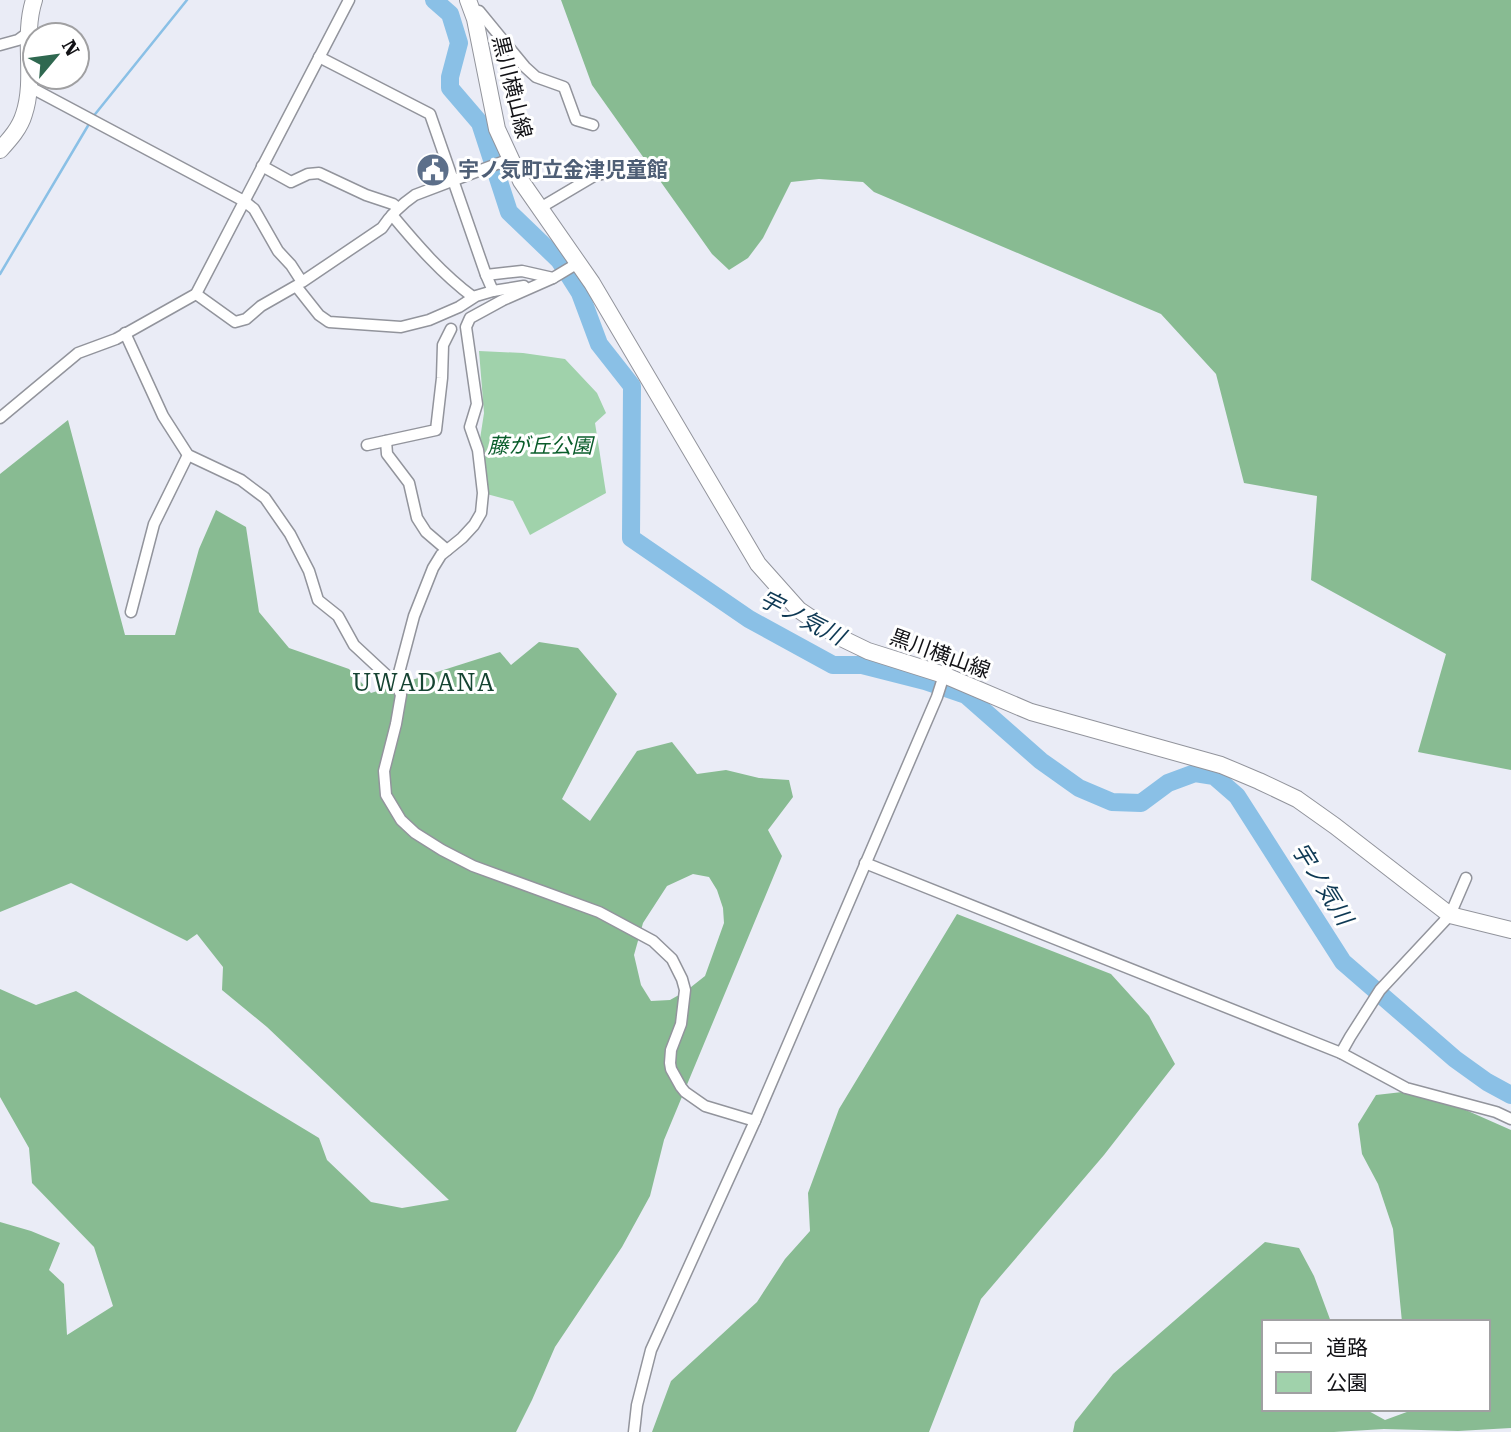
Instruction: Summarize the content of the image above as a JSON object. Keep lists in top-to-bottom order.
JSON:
{
  "streets": {
    "main road": ["黒川横山線"]
  },
  "districts": ["UWADANA"],
  "water": ["宇ノ気川"],
  "parks": ["藤が丘公園"],
  "places": {
    "public building": ["宇ノ気町立金津児童館"]
  },
  "legend": ["道路", "公園"],
  "north": "top right"
}
